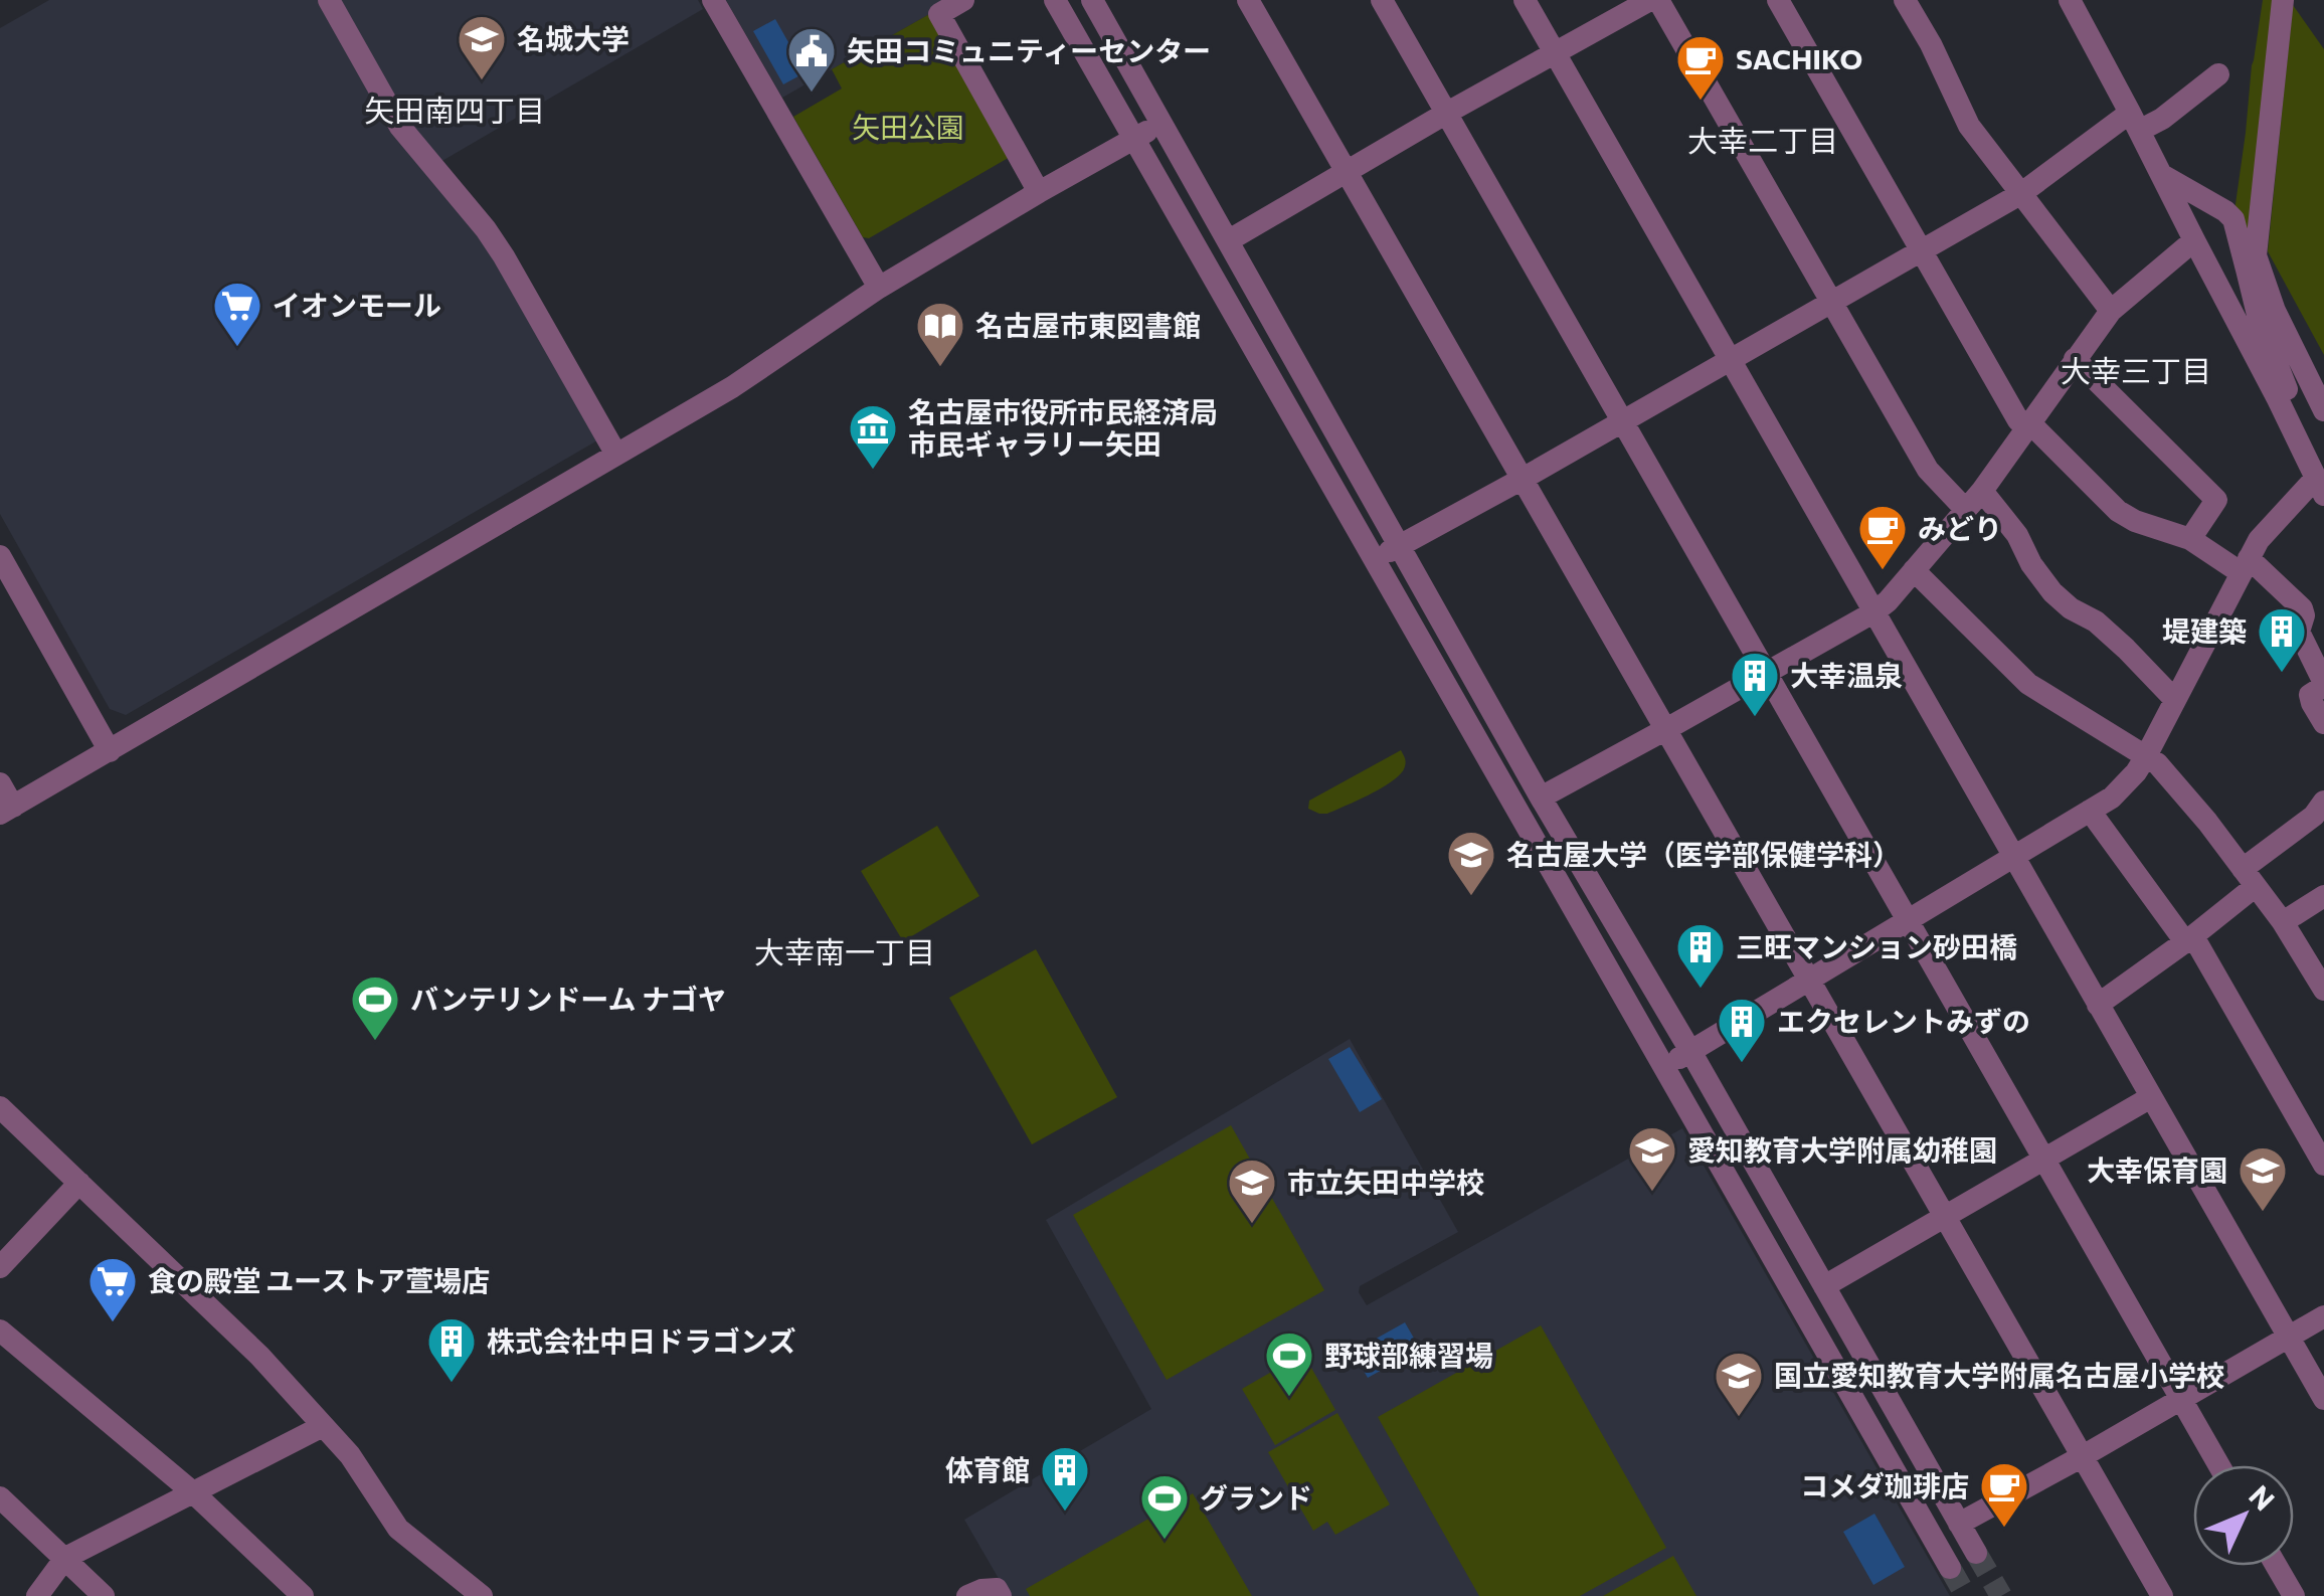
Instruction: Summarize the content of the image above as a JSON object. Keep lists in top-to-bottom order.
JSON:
{
  "districts": [
    "矢田南四丁目",
    "大幸二丁目",
    "大幸三丁目",
    "大幸南一丁目"
  ],
  "parks": ["矢田公園"],
  "places": {
    "school or university": [
      "名城大学",
      "名古屋大学（医学部保健学科）",
      "愛知教育大学附属幼稚園",
      "大幸保育園",
      "市立矢田中学校",
      "国立愛知教育大学附属名古屋小学校"
    ],
    "public building": ["矢田コミュニティーセンター"],
    "cafe": ["SACHIKO", "みどり", "コメダ珈琲店"],
    "supermarket": ["イオンモール", "食の殿堂 ユーストア萱場店"],
    "library": ["名古屋市東図書館"],
    "museum": ["名古屋市役所市民経済局 市民ギャラリー矢田"],
    "building": [
      "堤建築",
      "大幸温泉",
      "三旺マンション砂田橋",
      "エクセレントみずの",
      "株式会社中日ドラゴンズ",
      "体育館"
    ],
    "sports": ["バンテリンドーム ナゴヤ", "野球部練習場", "グランド"]
  },
  "north": "top right"
}
